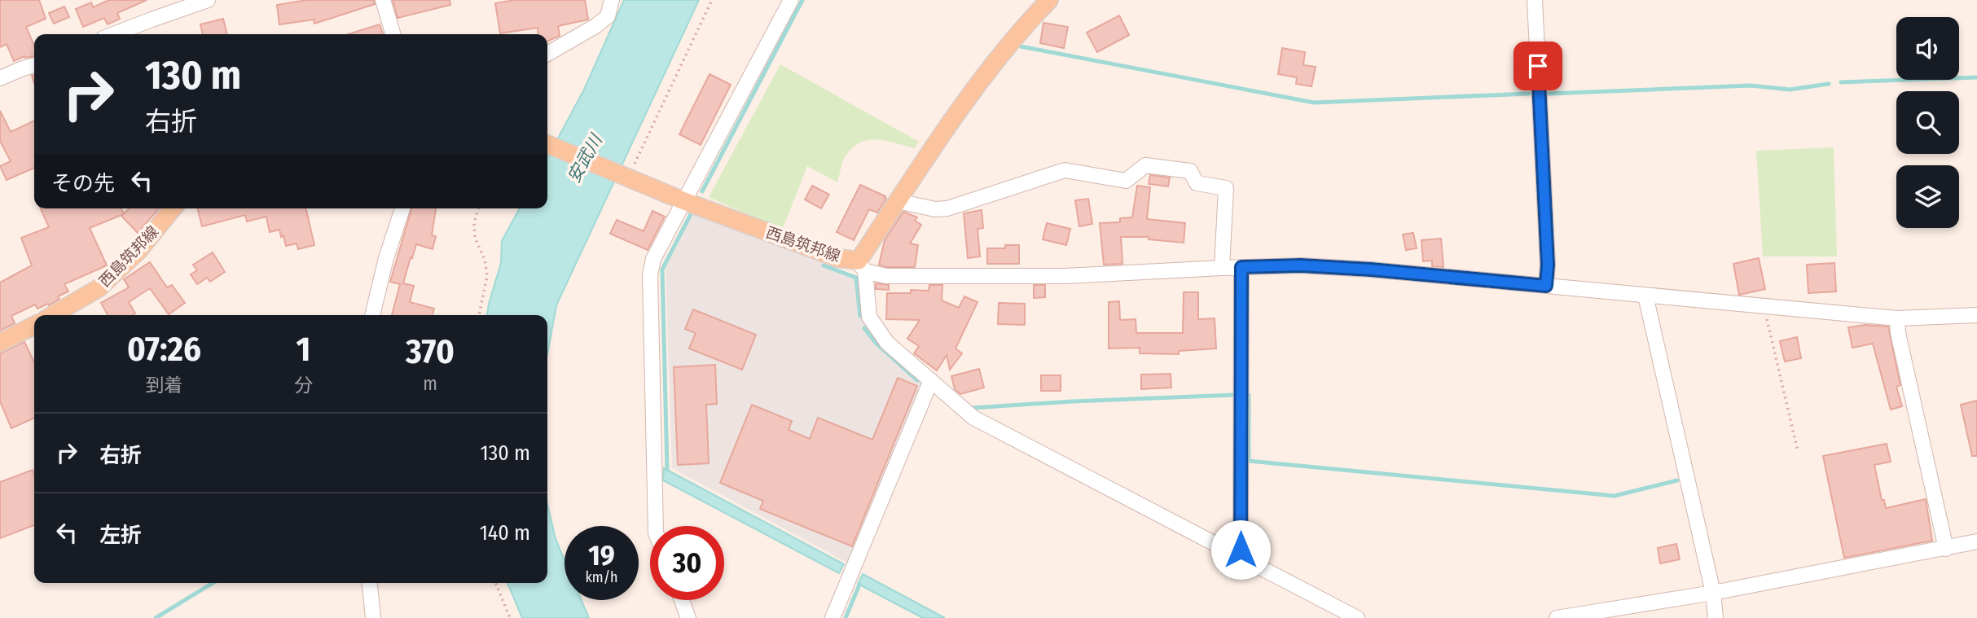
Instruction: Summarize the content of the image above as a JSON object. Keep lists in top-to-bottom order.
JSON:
{
  "streets": {
    "main road": ["西島筑邦線"]
  },
  "water": ["安武川"],
  "page": {
    "turn": ["130 m", "右折"],
    "then": "その先",
    "eta": [
      "07:26",
      "到着",
      "1",
      "分",
      "370",
      "m"
    ],
    "list": [
      {
        "name": "右折",
        "value": "130 m"
      },
      {
        "name": "左折",
        "value": "140 m"
      }
    ],
    "speed": "19 km/h",
    "limit": "30"
  }
}
